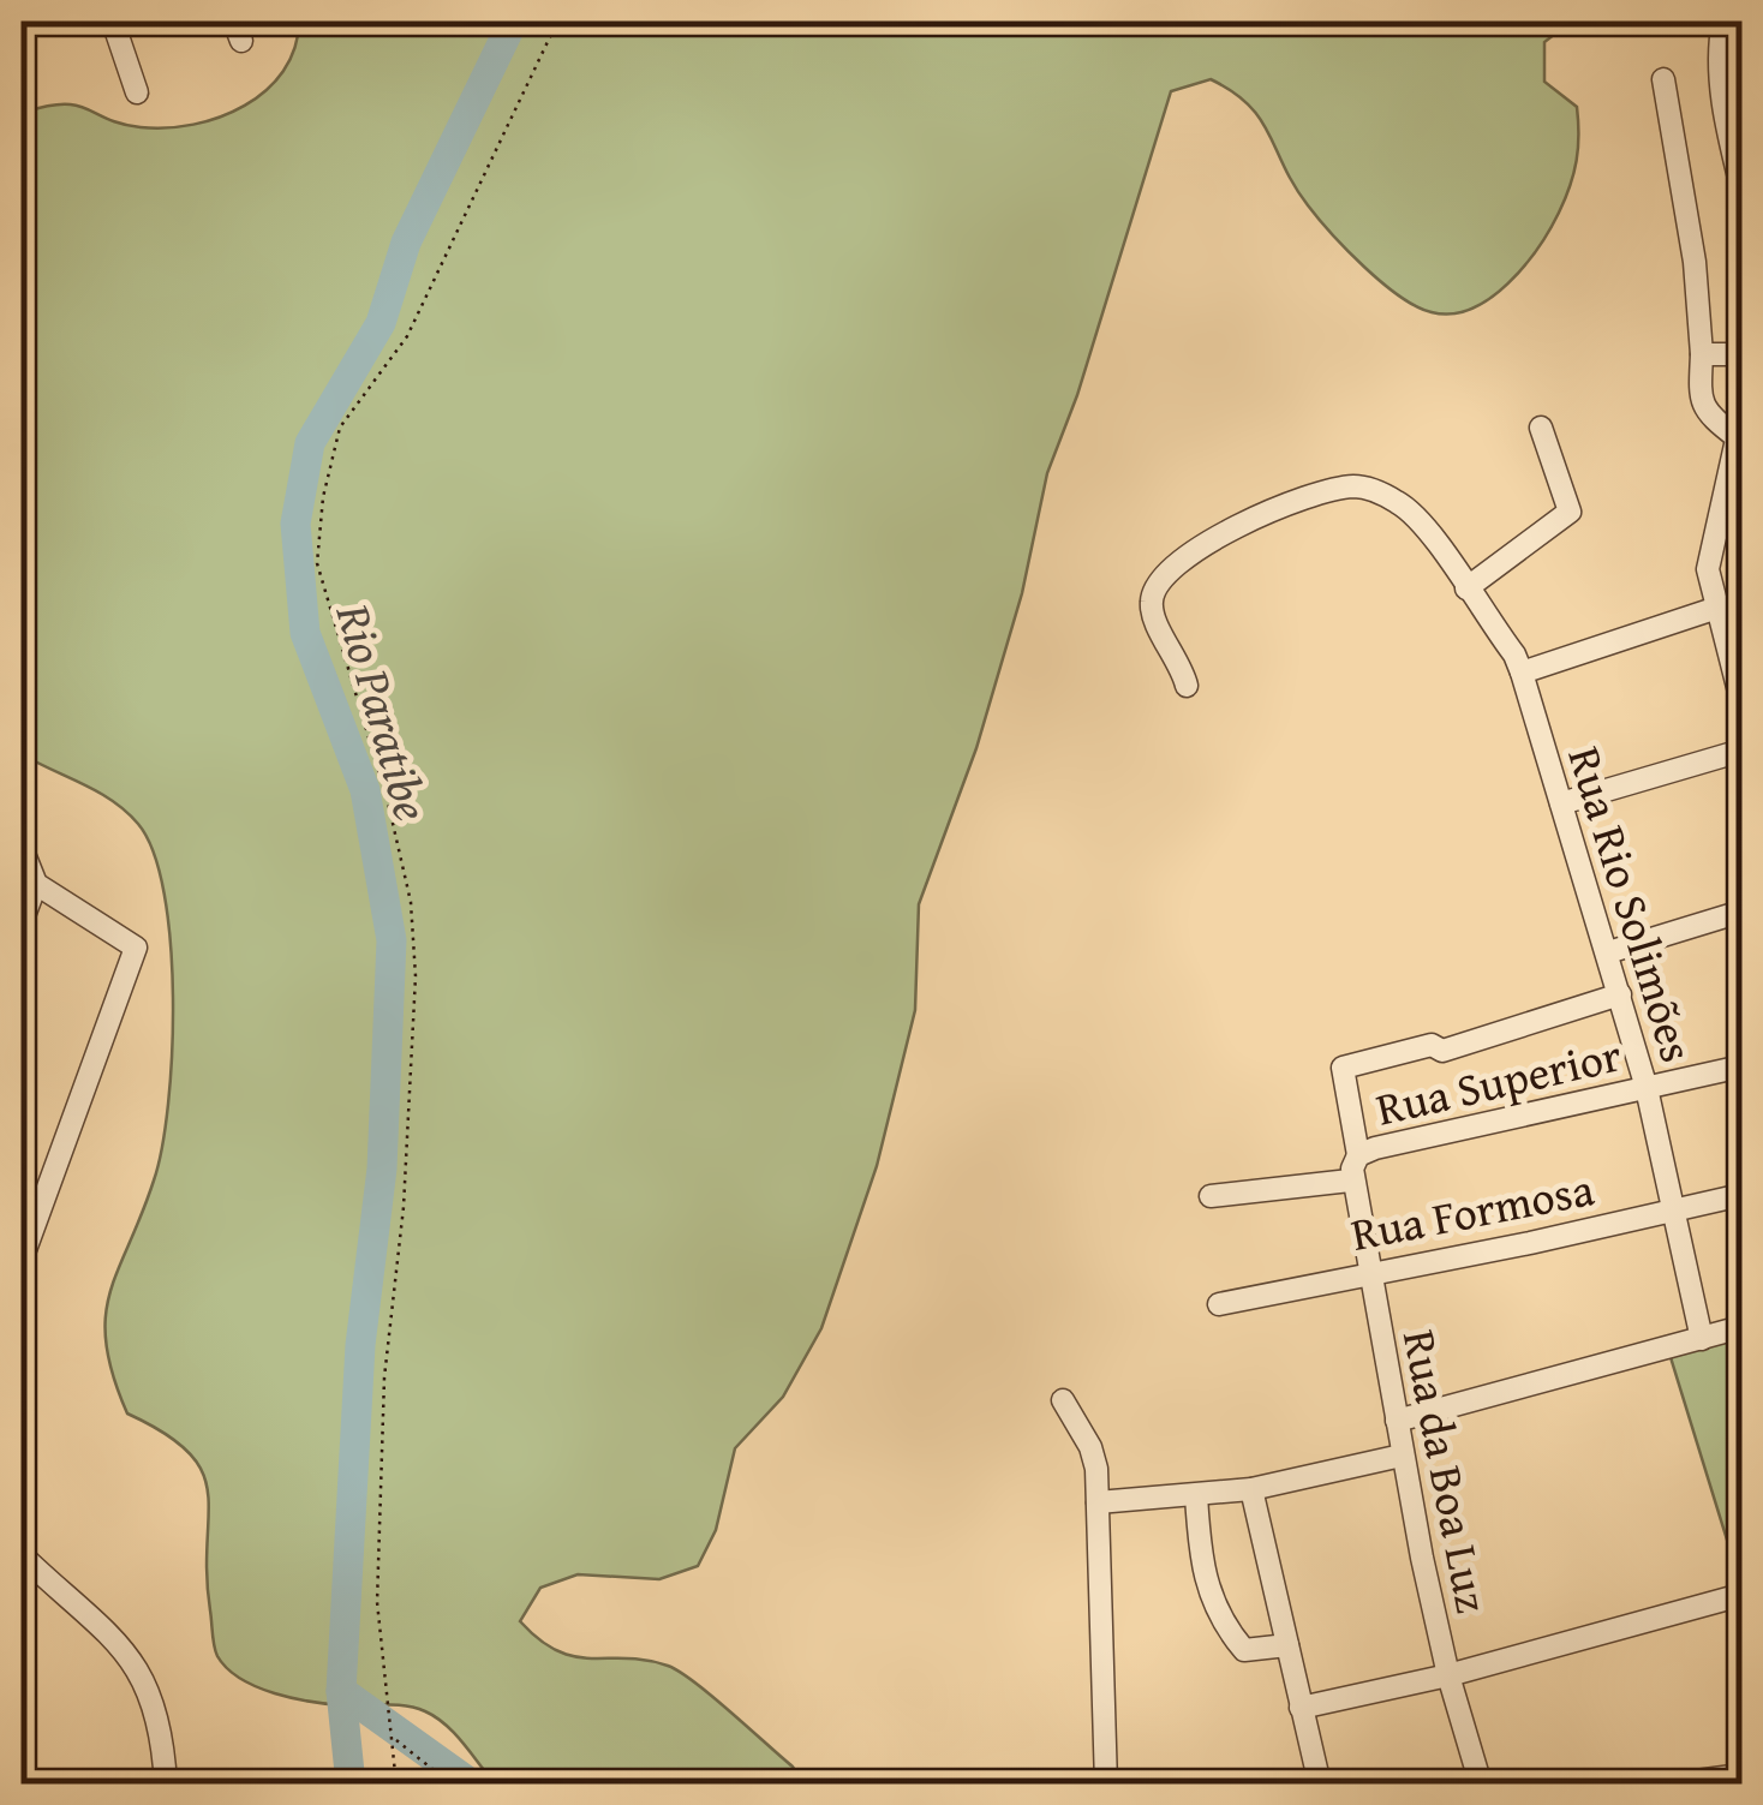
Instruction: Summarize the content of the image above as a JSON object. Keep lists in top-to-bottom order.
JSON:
{
  "streets": {
    "street": [
      "Rua Rio Solimões",
      "Rua Superior",
      "Rua Formosa",
      "Rua da Boa Luz"
    ]
  },
  "crossings": [
    ["Rua Rio Solimões", "Rua Superior"],
    ["Rua Rio Solimões", "Rua Formosa"],
    ["Rua Rio Solimões", "Rua da Boa Luz"],
    ["Rua Superior", "Rua da Boa Luz"],
    ["Rua Formosa", "Rua da Boa Luz"]
  ],
  "water": ["Rio Paratibe"]
}
